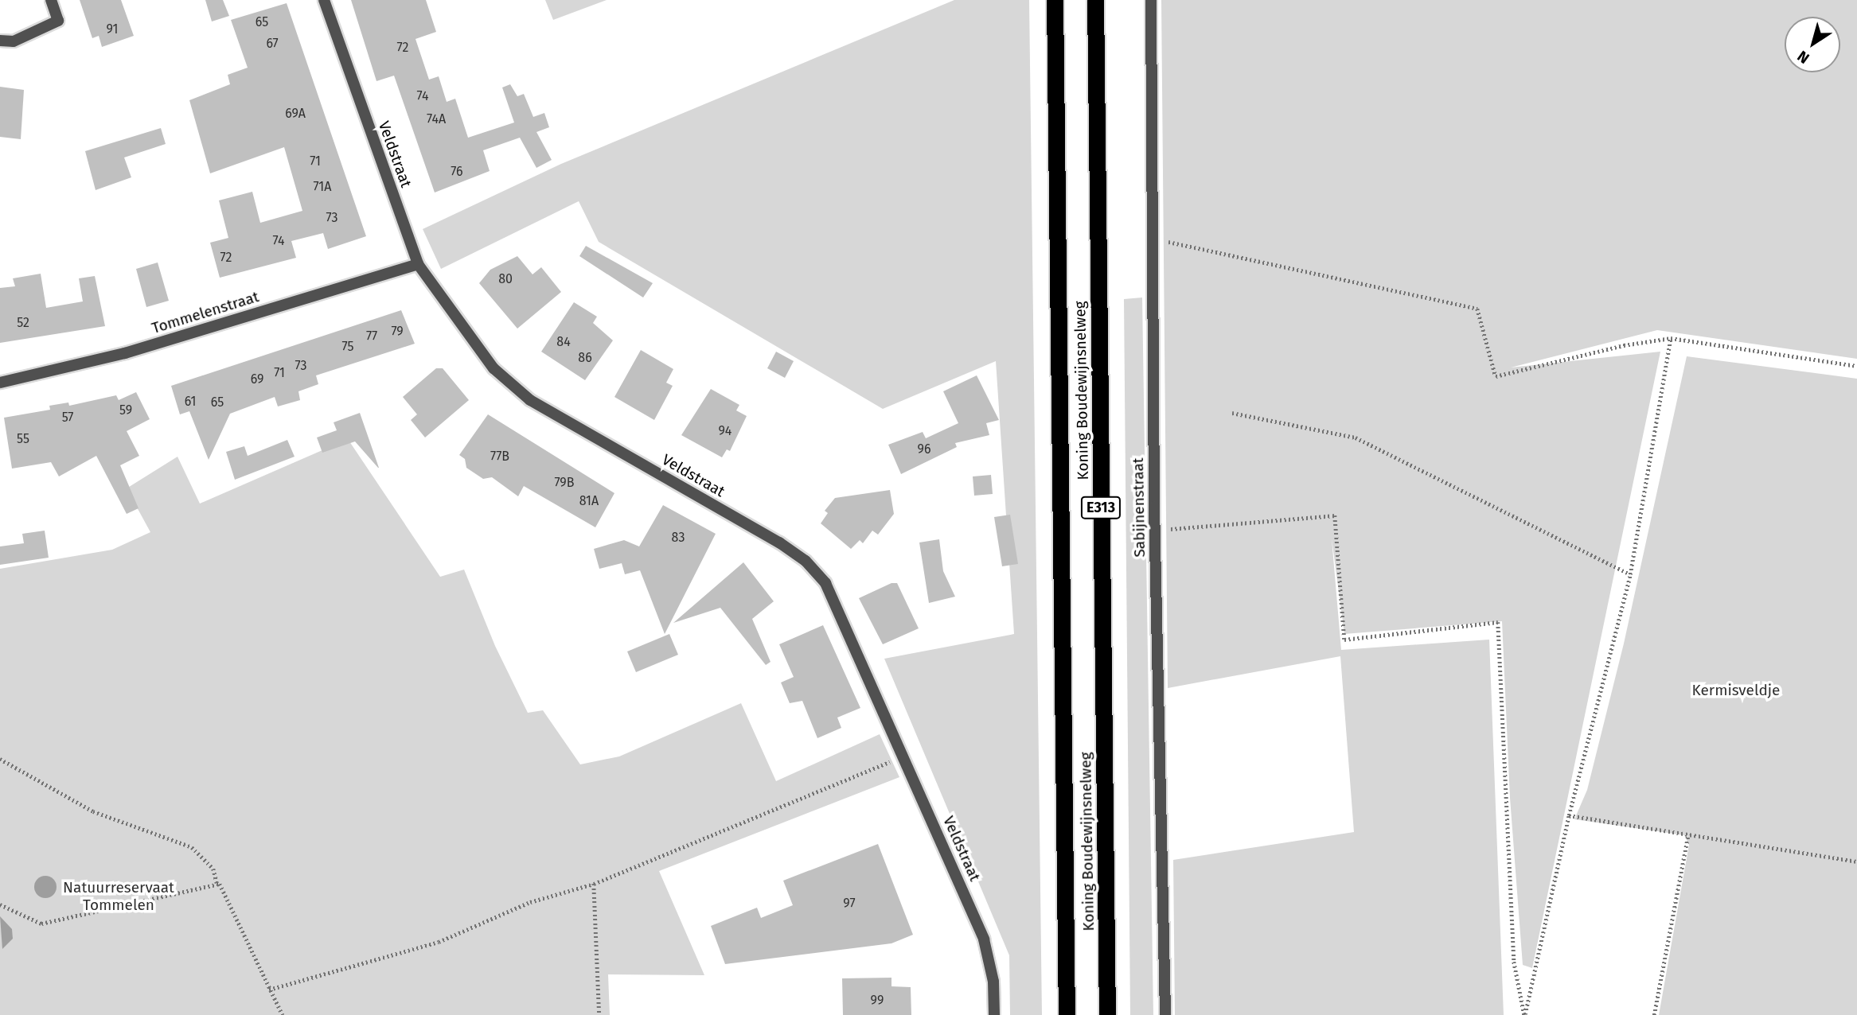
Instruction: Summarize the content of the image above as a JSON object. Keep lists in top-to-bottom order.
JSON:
{
  "streets": {
    "highway": ["Koning Boudewijnsnelweg", "E313"],
    "street": ["Veldstraat", "Tommelenstraat", "Sabijnenstraat"]
  },
  "crossings": [
    ["Veldstraat", "Tommelenstraat"]
  ],
  "parks": ["Kermisveldje", "Natuurreservaat Tommelen"],
  "house_numbers": [
    "65",
    "91",
    "67",
    "72",
    "74",
    "69A",
    "74A",
    "71",
    "76",
    "71A",
    "73",
    "74",
    "72",
    "80",
    "52",
    "79",
    "77",
    "84",
    "75",
    "86",
    "73",
    "71",
    "69",
    "61",
    "65",
    "59",
    "57",
    "94",
    "55",
    "96",
    "77B",
    "79B",
    "81A",
    "83",
    "97",
    "99"
  ],
  "north": "bottom left"
}
